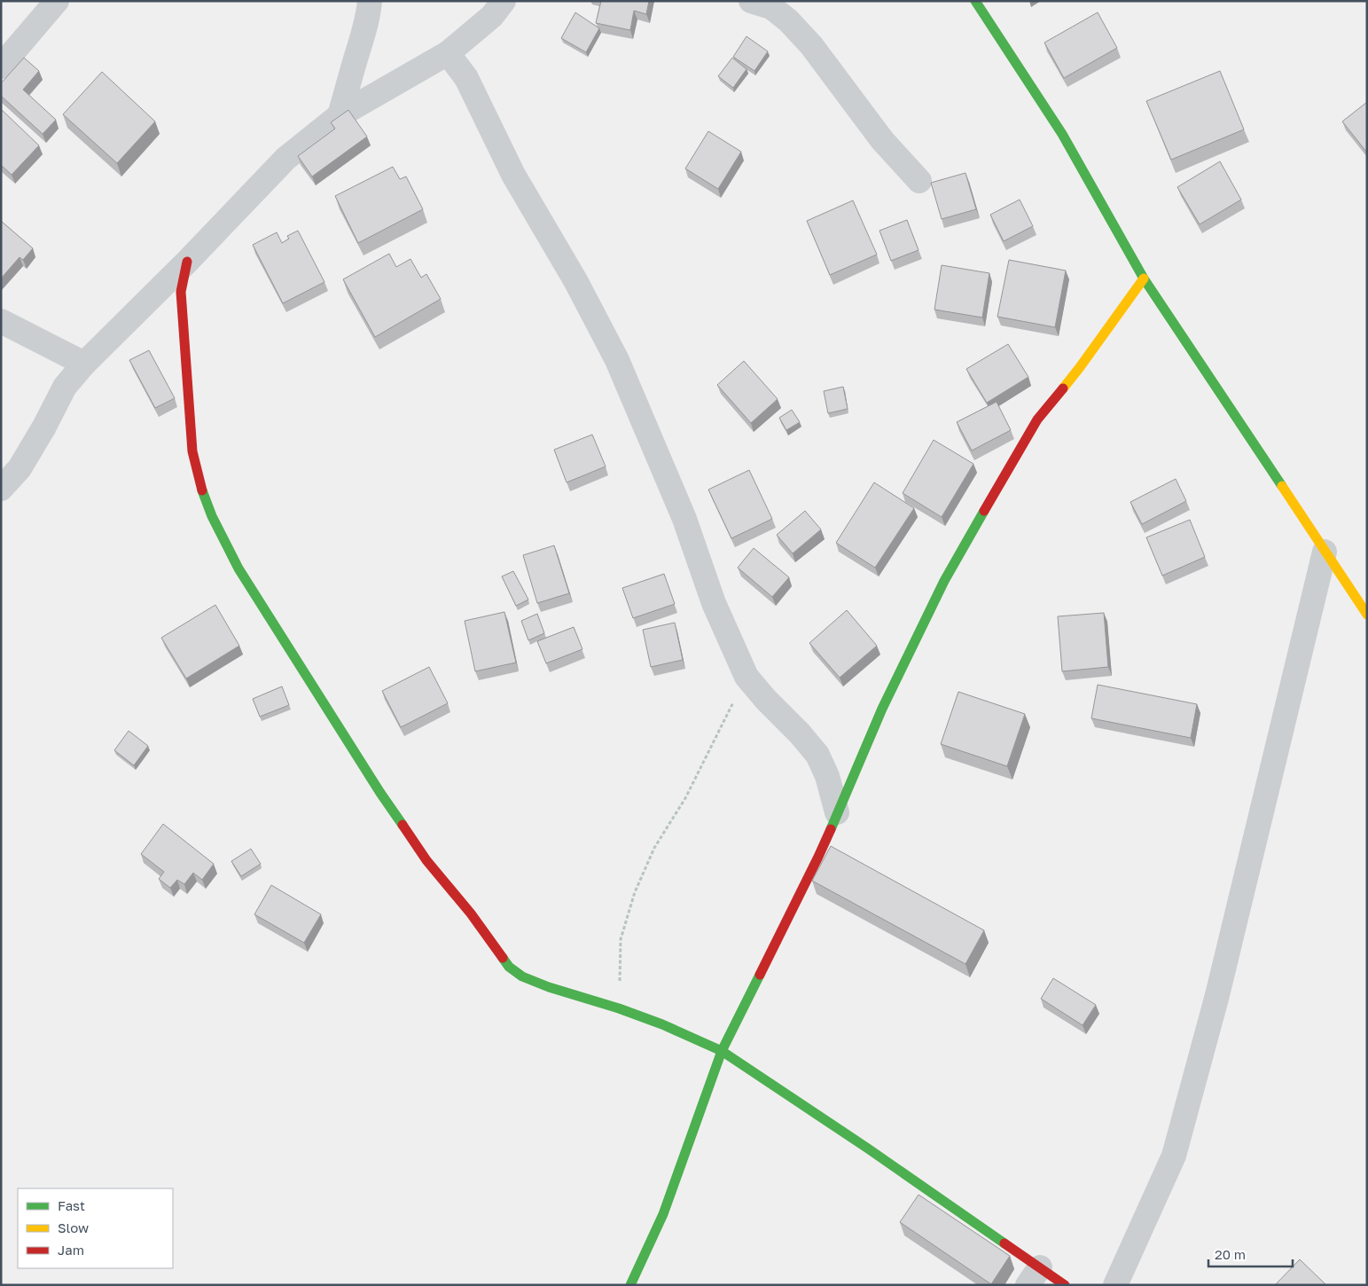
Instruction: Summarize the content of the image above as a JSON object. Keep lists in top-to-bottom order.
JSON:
{
  "legend": ["Fast", "Slow", "Jam"],
  "scale_bar": "20 m"
}
